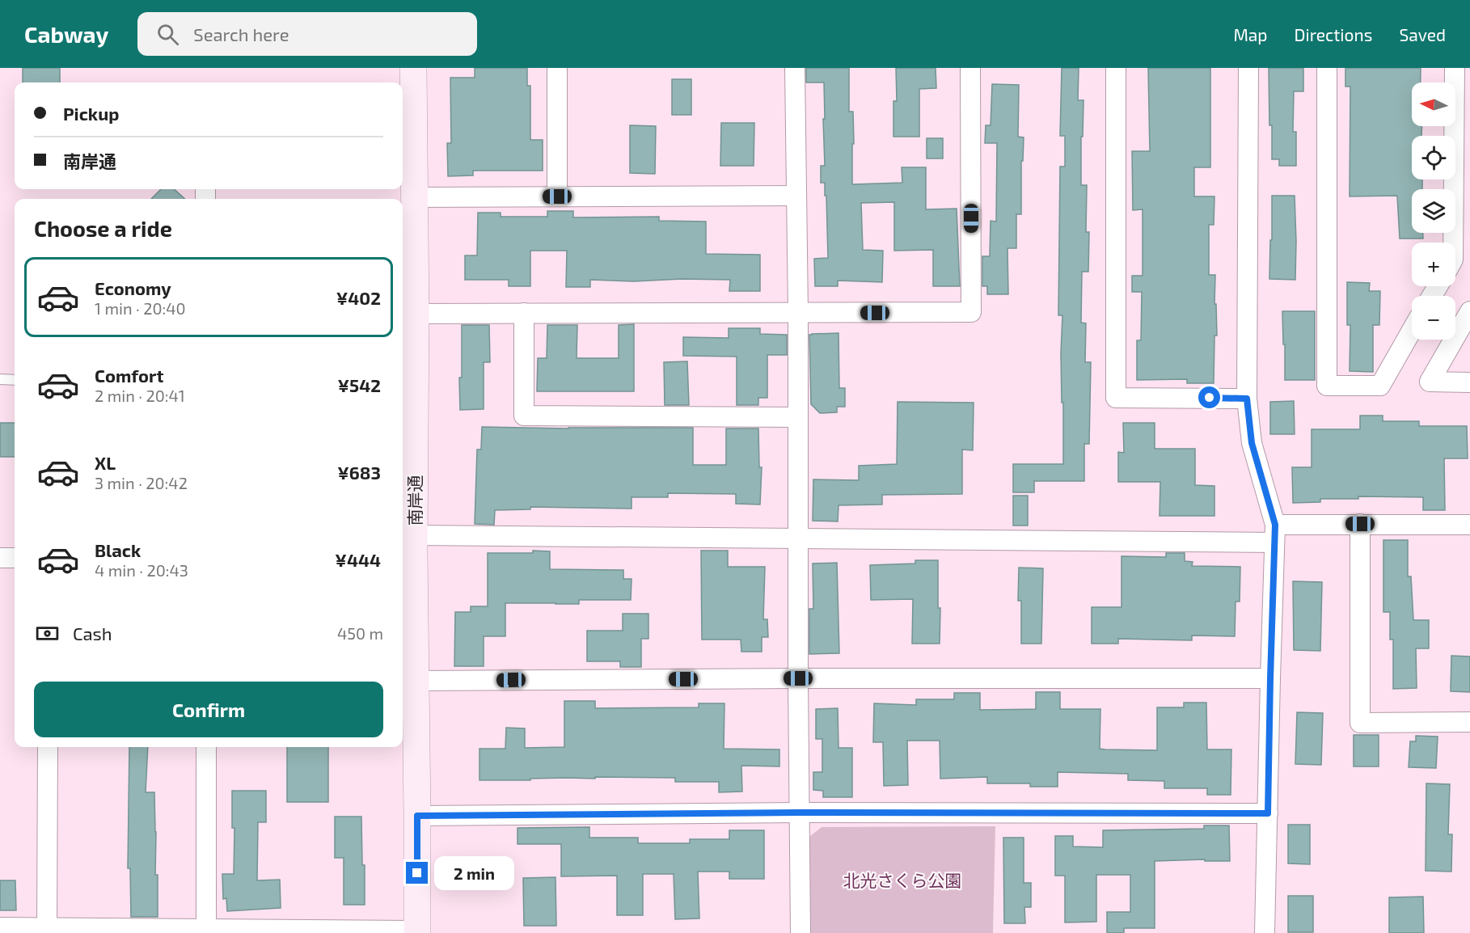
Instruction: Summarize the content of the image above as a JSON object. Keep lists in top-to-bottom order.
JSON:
{
  "streets": {
    "main road": ["南岸通"]
  },
  "parks": ["北光さくら公園"],
  "north": "left",
  "page": {
    "header": "Cabway",
    "search": "Search here",
    "nav": ["Map", "Directions", "Saved"],
    "map_buttons": ["+", "−"],
    "banner": ["Pickup", "南岸通"],
    "heading": "Choose a ride",
    "list": [
      {
        "name": "Economy",
        "note": "1 min · 20:40",
        "value": "¥402"
      },
      {
        "name": "Comfort",
        "note": "2 min · 20:41",
        "value": "¥542"
      },
      {
        "name": "XL",
        "note": "3 min · 20:42",
        "value": "¥683"
      },
      {
        "name": "Black",
        "note": "4 min · 20:43",
        "value": "¥444"
      }
    ],
    "pay": ["Cash", "450 m"],
    "buttons": "Confirm",
    "bubble": "2 min"
  }
}
